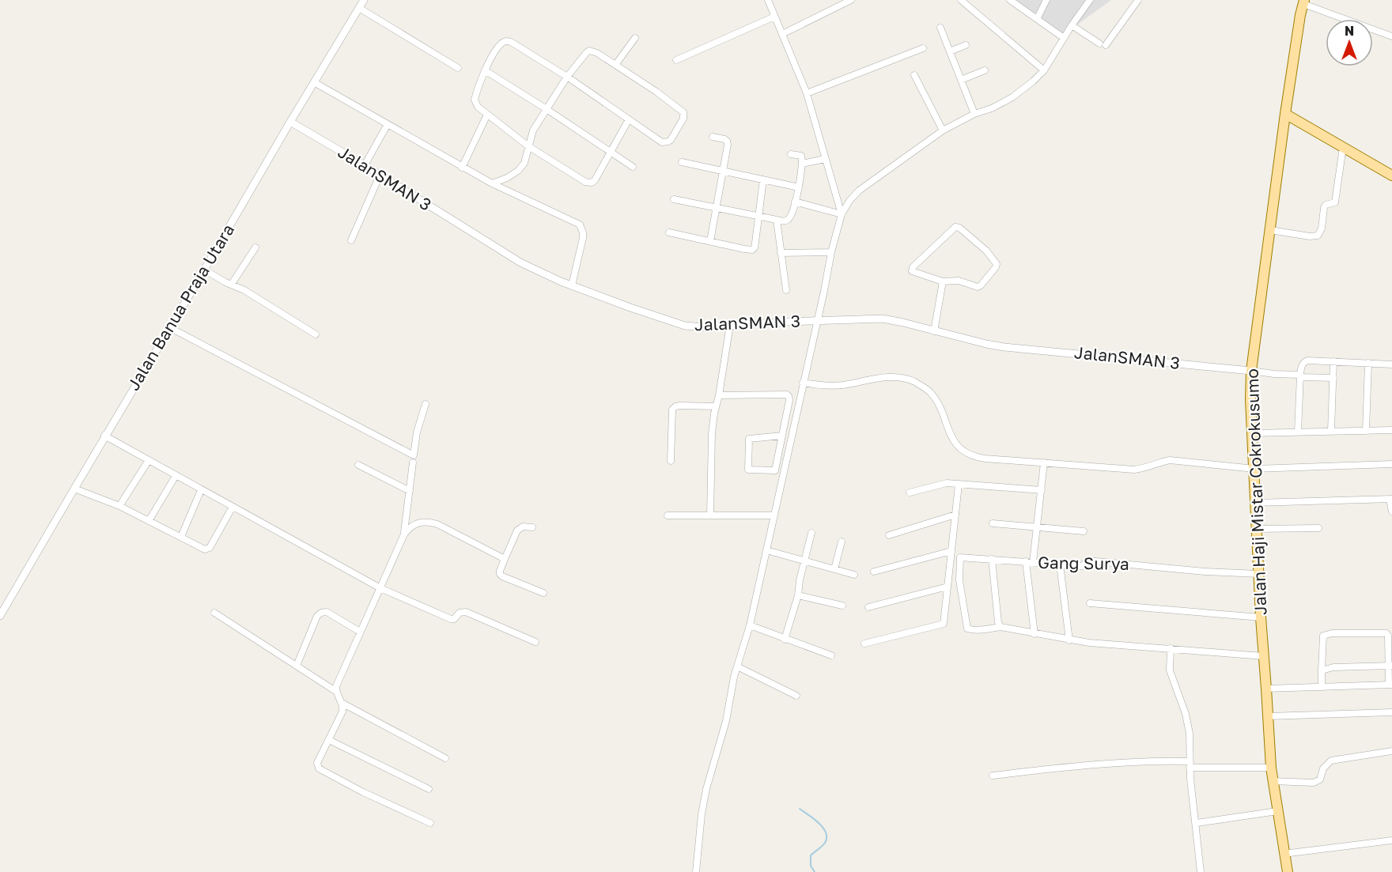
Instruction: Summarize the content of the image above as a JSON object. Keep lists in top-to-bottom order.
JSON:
{
  "streets": {
    "main road": ["Jalan Haji Mistar Cokrokusumo"],
    "street": ["JalanSMAN 3", "Jalan Banua Praja Utara", "Gang Surya"]
  },
  "crossings": [
    ["JalanSMAN 3", "Jalan Banua Praja Utara"],
    ["JalanSMAN 3", "Jalan Haji Mistar Cokrokusumo"],
    ["Jalan Haji Mistar Cokrokusumo", "Gang Surya"]
  ],
  "north": "top"
}
